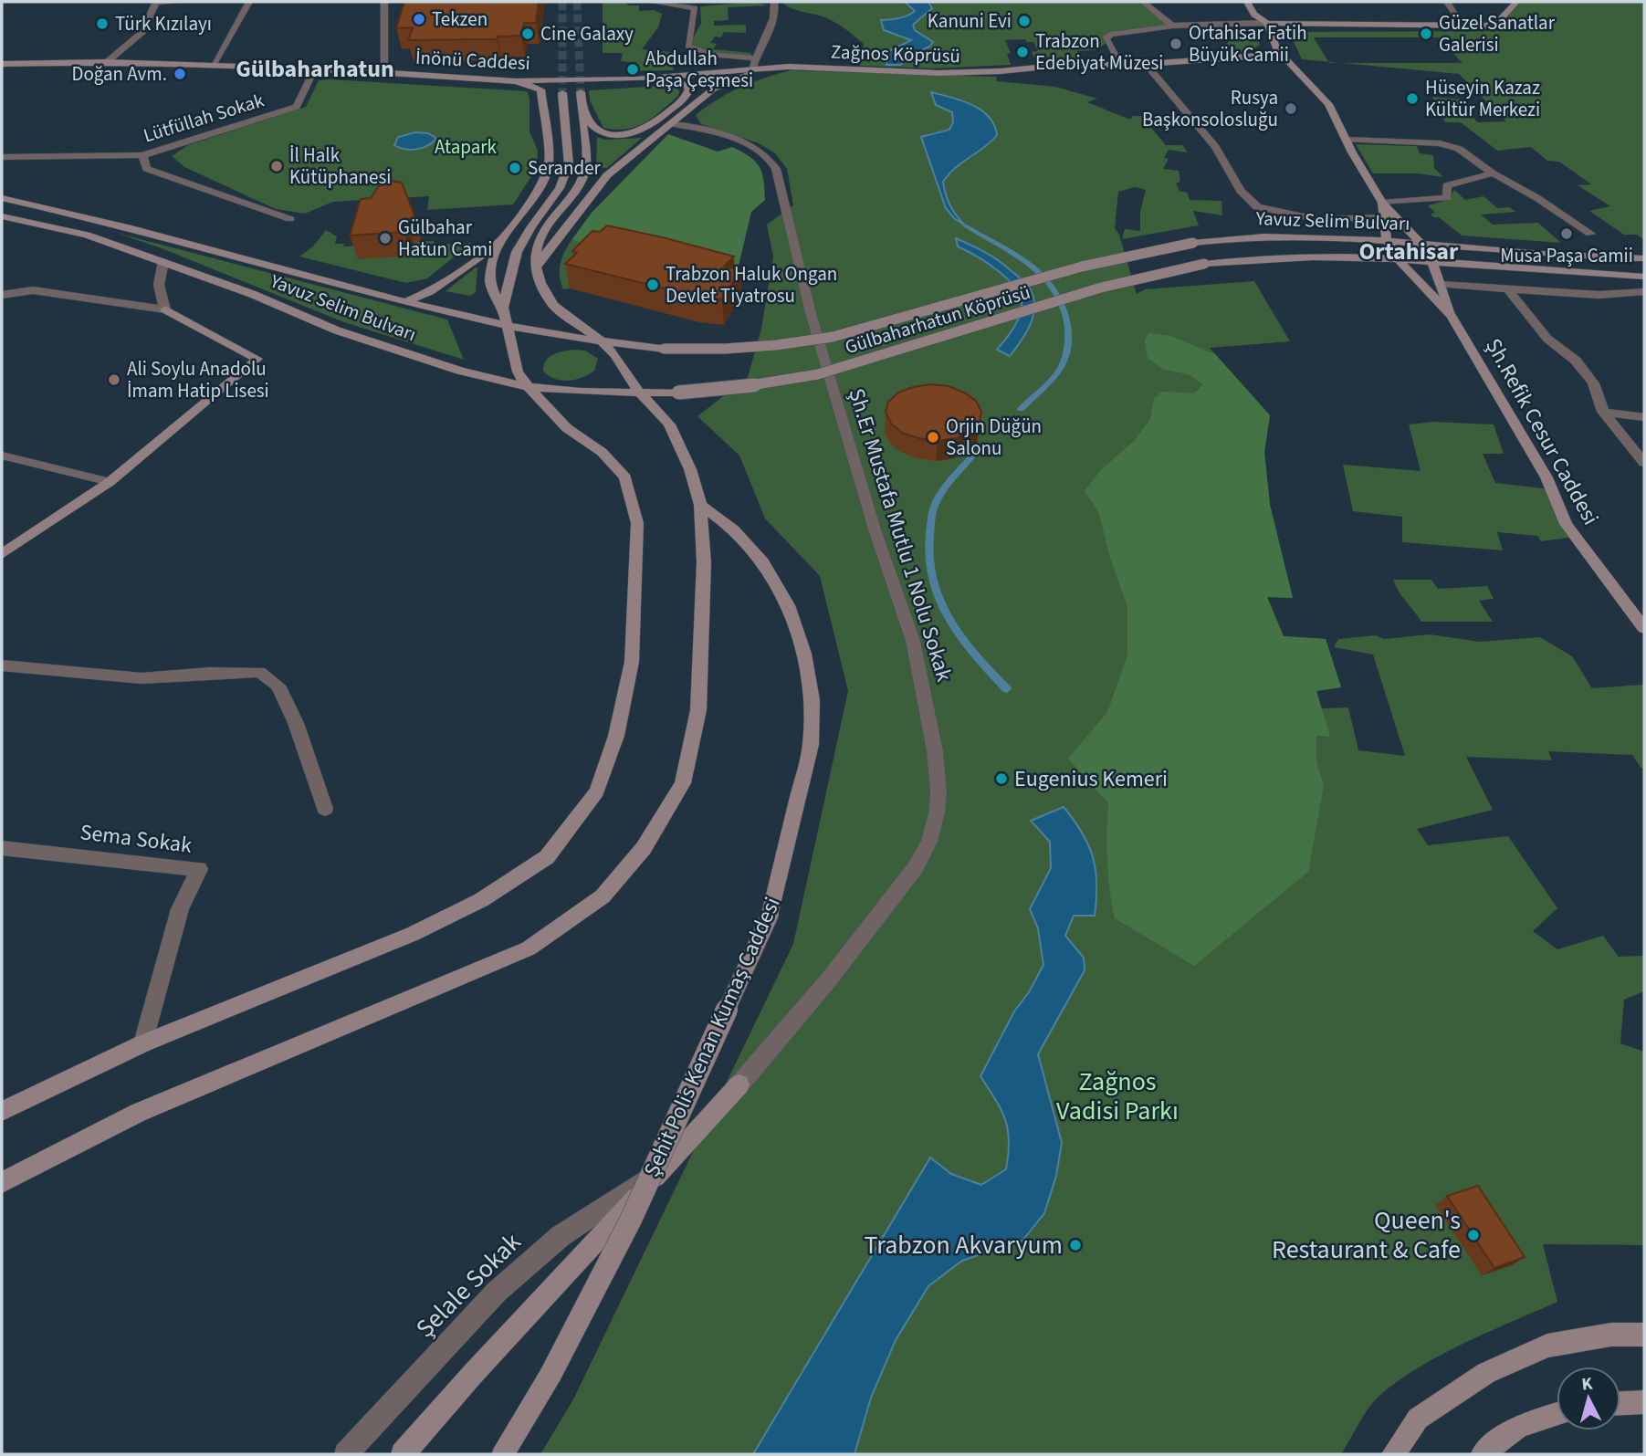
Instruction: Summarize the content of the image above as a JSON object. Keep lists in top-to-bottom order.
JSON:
{
  "streets": {
    "main road": [
      "Zağnos Köprüsü",
      "İnönü Caddesi",
      "Yavuz Selim Bulvarı",
      "Gülbaharhatun Köprüsü",
      "Şh.Refik Cesur Caddesi",
      "Şehit Polis Kenan Kumaş Caddesi"
    ],
    "street": [
      "Lütfüllah Sokak",
      "Şh.Er Mustafa Mutlu 1 Nolu Sokak",
      "Sema Sokak",
      "Şelale Sokak"
    ]
  },
  "crossings": [
    ["Zağnos Köprüsü", "İnönü Caddesi"],
    ["İnönü Caddesi", "Lütfüllah Sokak"],
    ["Yavuz Selim Bulvarı", "Gülbaharhatun Köprüsü"],
    ["Yavuz Selim Bulvarı", "Şh.Refik Cesur Caddesi"],
    ["Şh.Er Mustafa Mutlu 1 Nolu Sokak", "Şehit Polis Kenan Kumaş Caddesi"],
    ["Şehit Polis Kenan Kumaş Caddesi", "Şelale Sokak"]
  ],
  "districts": ["Gülbaharhatun", "Ortahisar"],
  "parks": ["Atapark", "Zağnos Vadisi Parkı"],
  "places": [
    "Tekzen",
    "Kanuni Evi",
    "Türk Kızılayı",
    "Cine Galaxy",
    "Güzel Sanatlar Galerisi",
    "Ortahisar Fatih Büyük Camii",
    "Trabzon Edebiyat Müzesi",
    "Abdullah Paşa Çeşmesi",
    "Doğan Avm.",
    "Hüseyin Kazaz Kültür Merkezi",
    "Rusya Başkonsolosluğu",
    "İl Halk Kütüphanesi",
    "Serander",
    "Musa Paşa Camii",
    "Gülbahar Hatun Cami",
    "Trabzon Haluk Ongan Devlet Tiyatrosu",
    "Ali Soylu Anadolu İmam Hatip Lisesi",
    "Orjin Düğün Salonu",
    "Eugenius Kemeri",
    "Queen's Restaurant & Cafe",
    "Trabzon Akvaryum"
  ],
  "north": "top"
}
